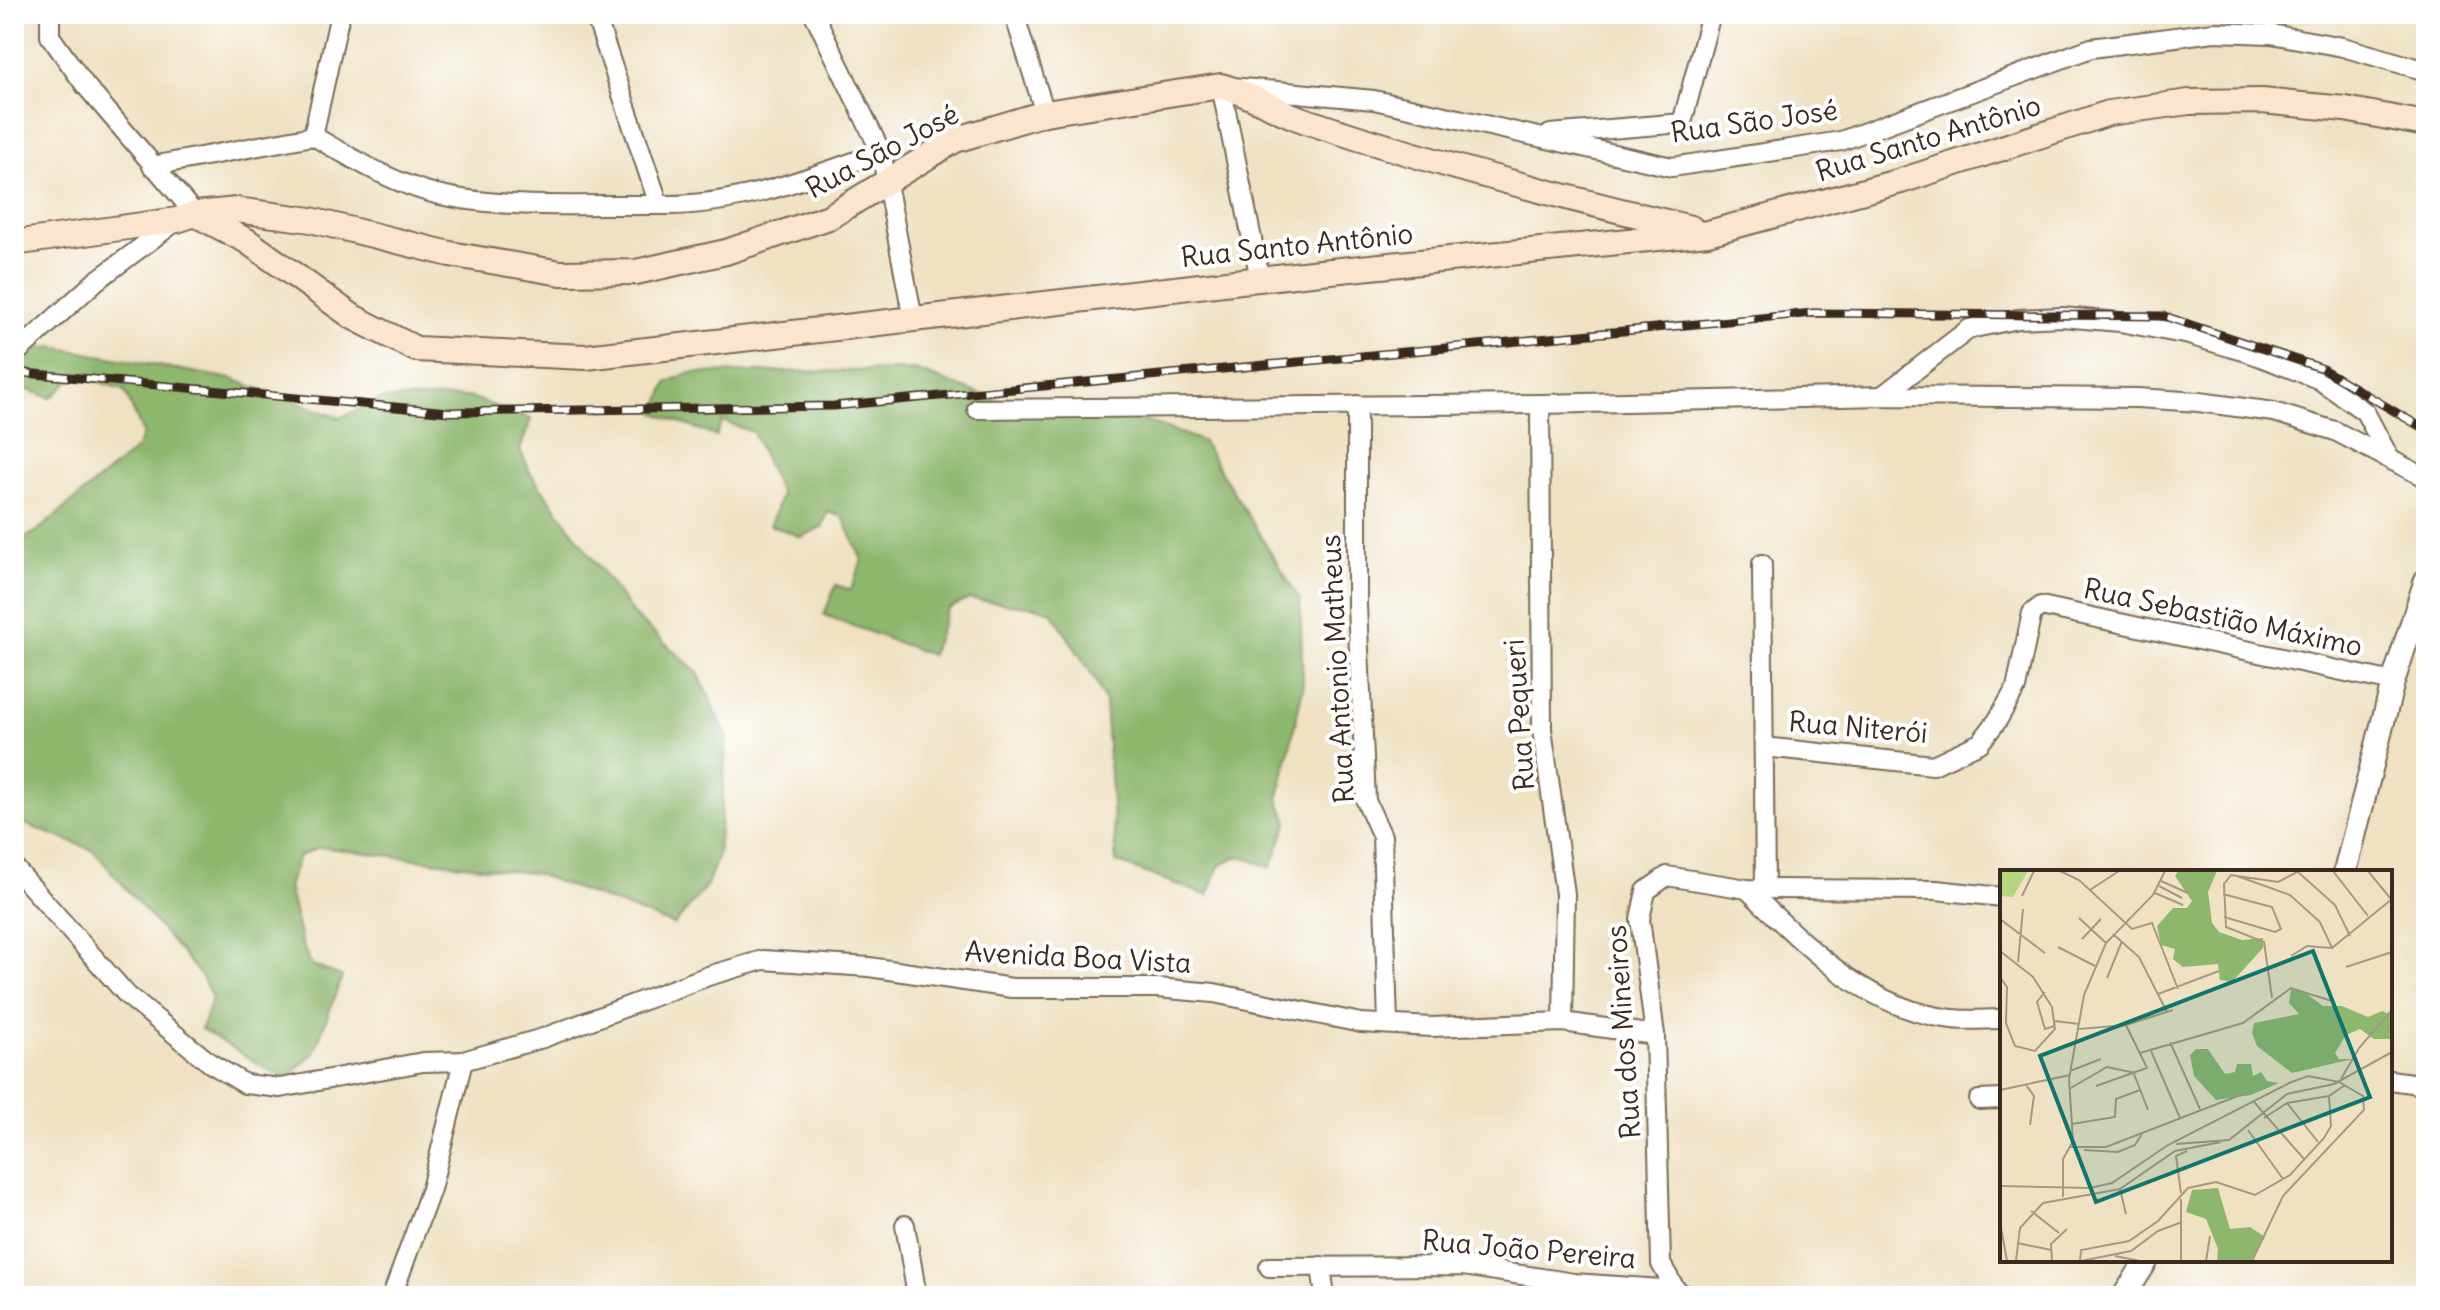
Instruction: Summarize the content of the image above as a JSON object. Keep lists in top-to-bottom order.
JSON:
{
  "streets": {
    "main road": ["Rua São José", "Rua Santo Antônio"],
    "street": [
      "Rua Sebastião Máximo",
      "Rua Antonio Matheus",
      "Rua Pequeri",
      "Rua Niterói",
      "Avenida Boa Vista",
      "Rua dos Mineiros",
      "Rua João Pereira"
    ]
  },
  "crossings": [
    ["Rua São José", "Rua Santo Antônio"],
    ["Rua Sebastião Máximo", "Rua Niterói"],
    ["Rua Antonio Matheus", "Avenida Boa Vista"],
    ["Rua Pequeri", "Avenida Boa Vista"],
    ["Rua Niterói", "Rua dos Mineiros"],
    ["Avenida Boa Vista", "Rua dos Mineiros"],
    ["Rua dos Mineiros", "Rua João Pereira"]
  ]
}
